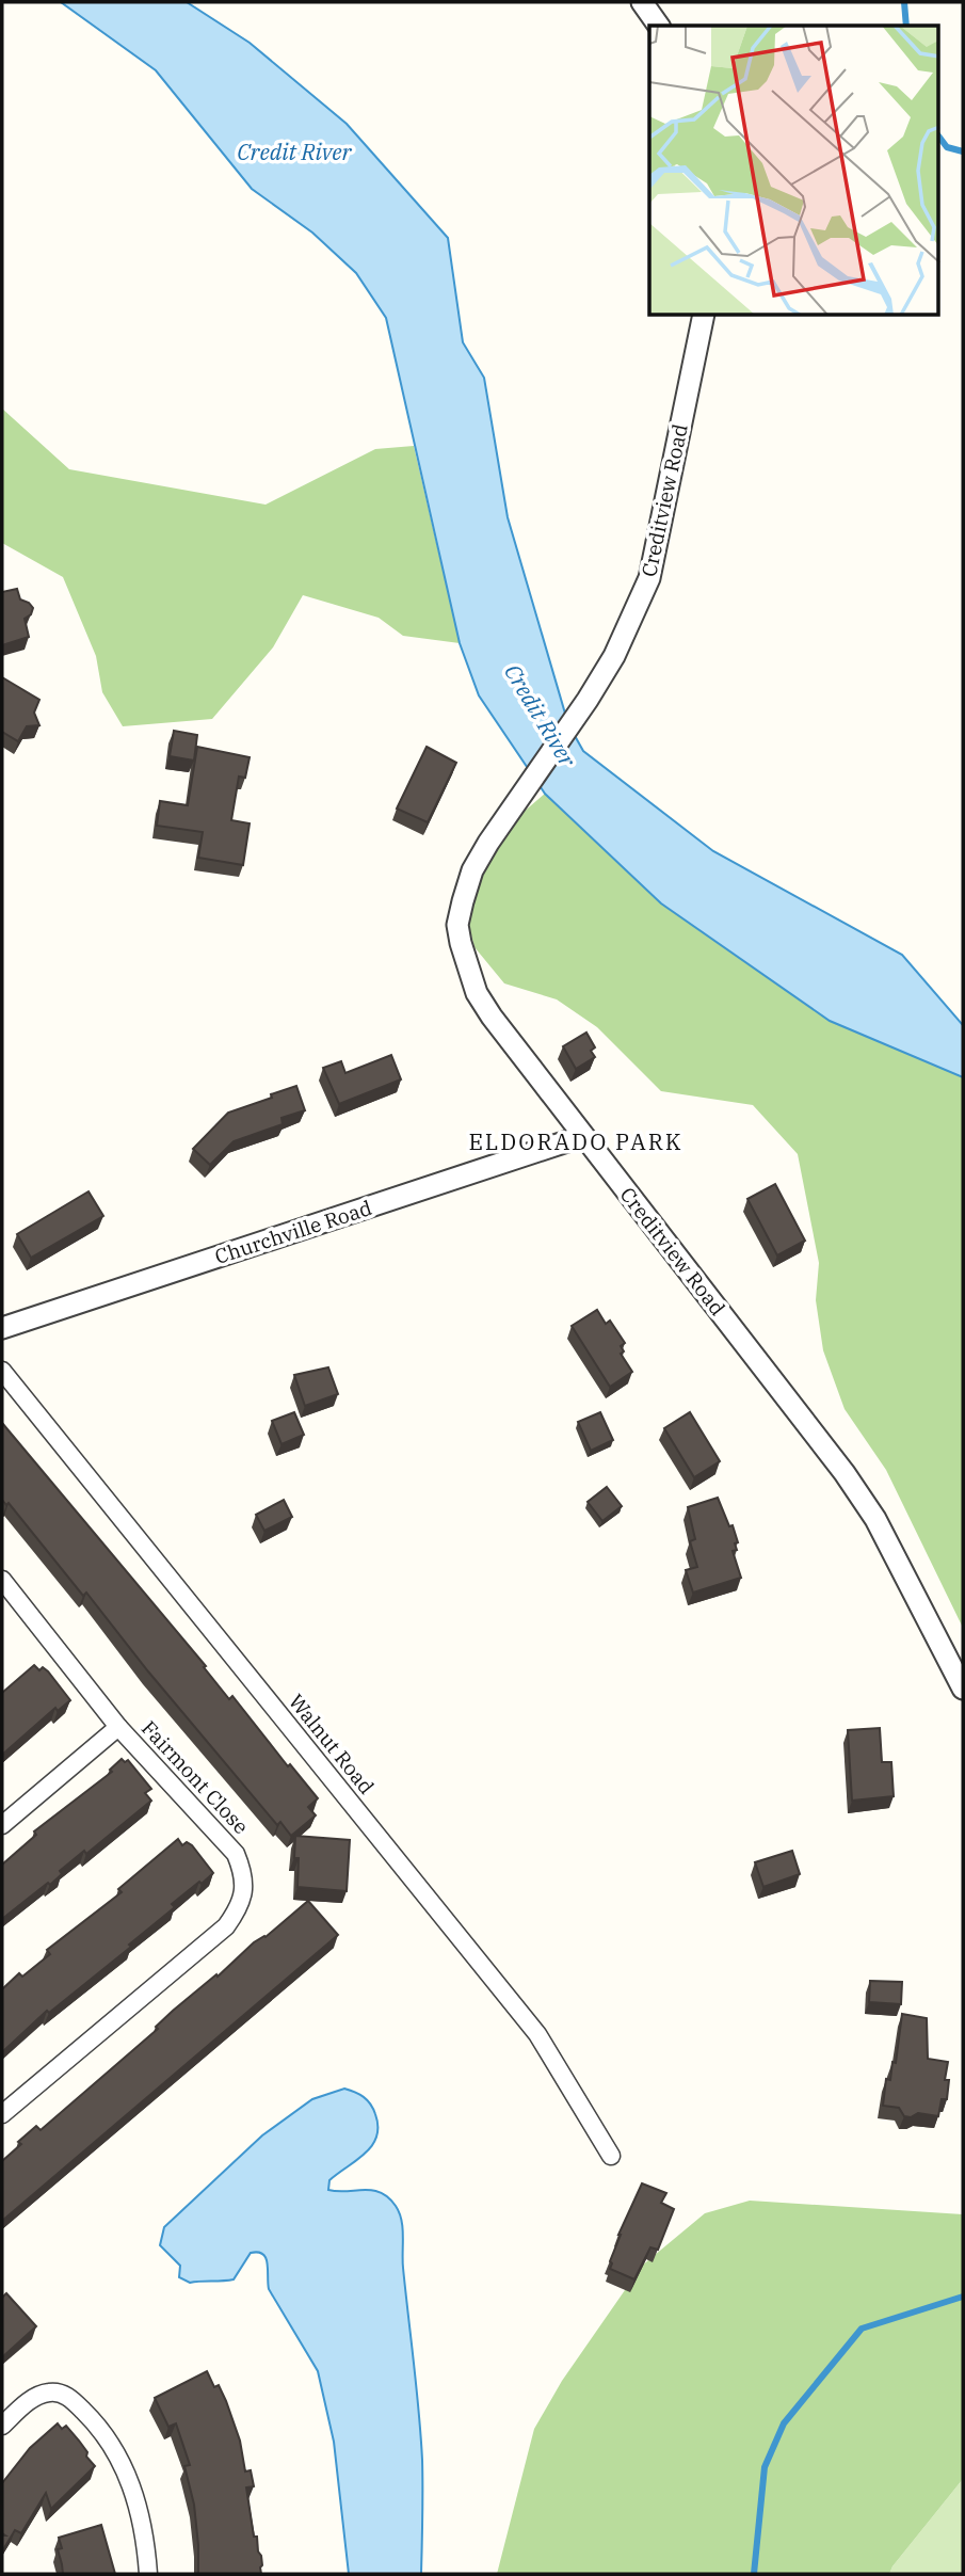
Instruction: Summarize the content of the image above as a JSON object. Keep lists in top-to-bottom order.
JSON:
{
  "streets": {
    "street": [
      "Creditview Road",
      "Churchville Road",
      "Walnut Road",
      "Fairmont Close"
    ]
  },
  "crossings": [
    ["Creditview Road", "Churchville Road"]
  ],
  "districts": ["ELDORADO PARK"],
  "water": ["Credit River"]
}
